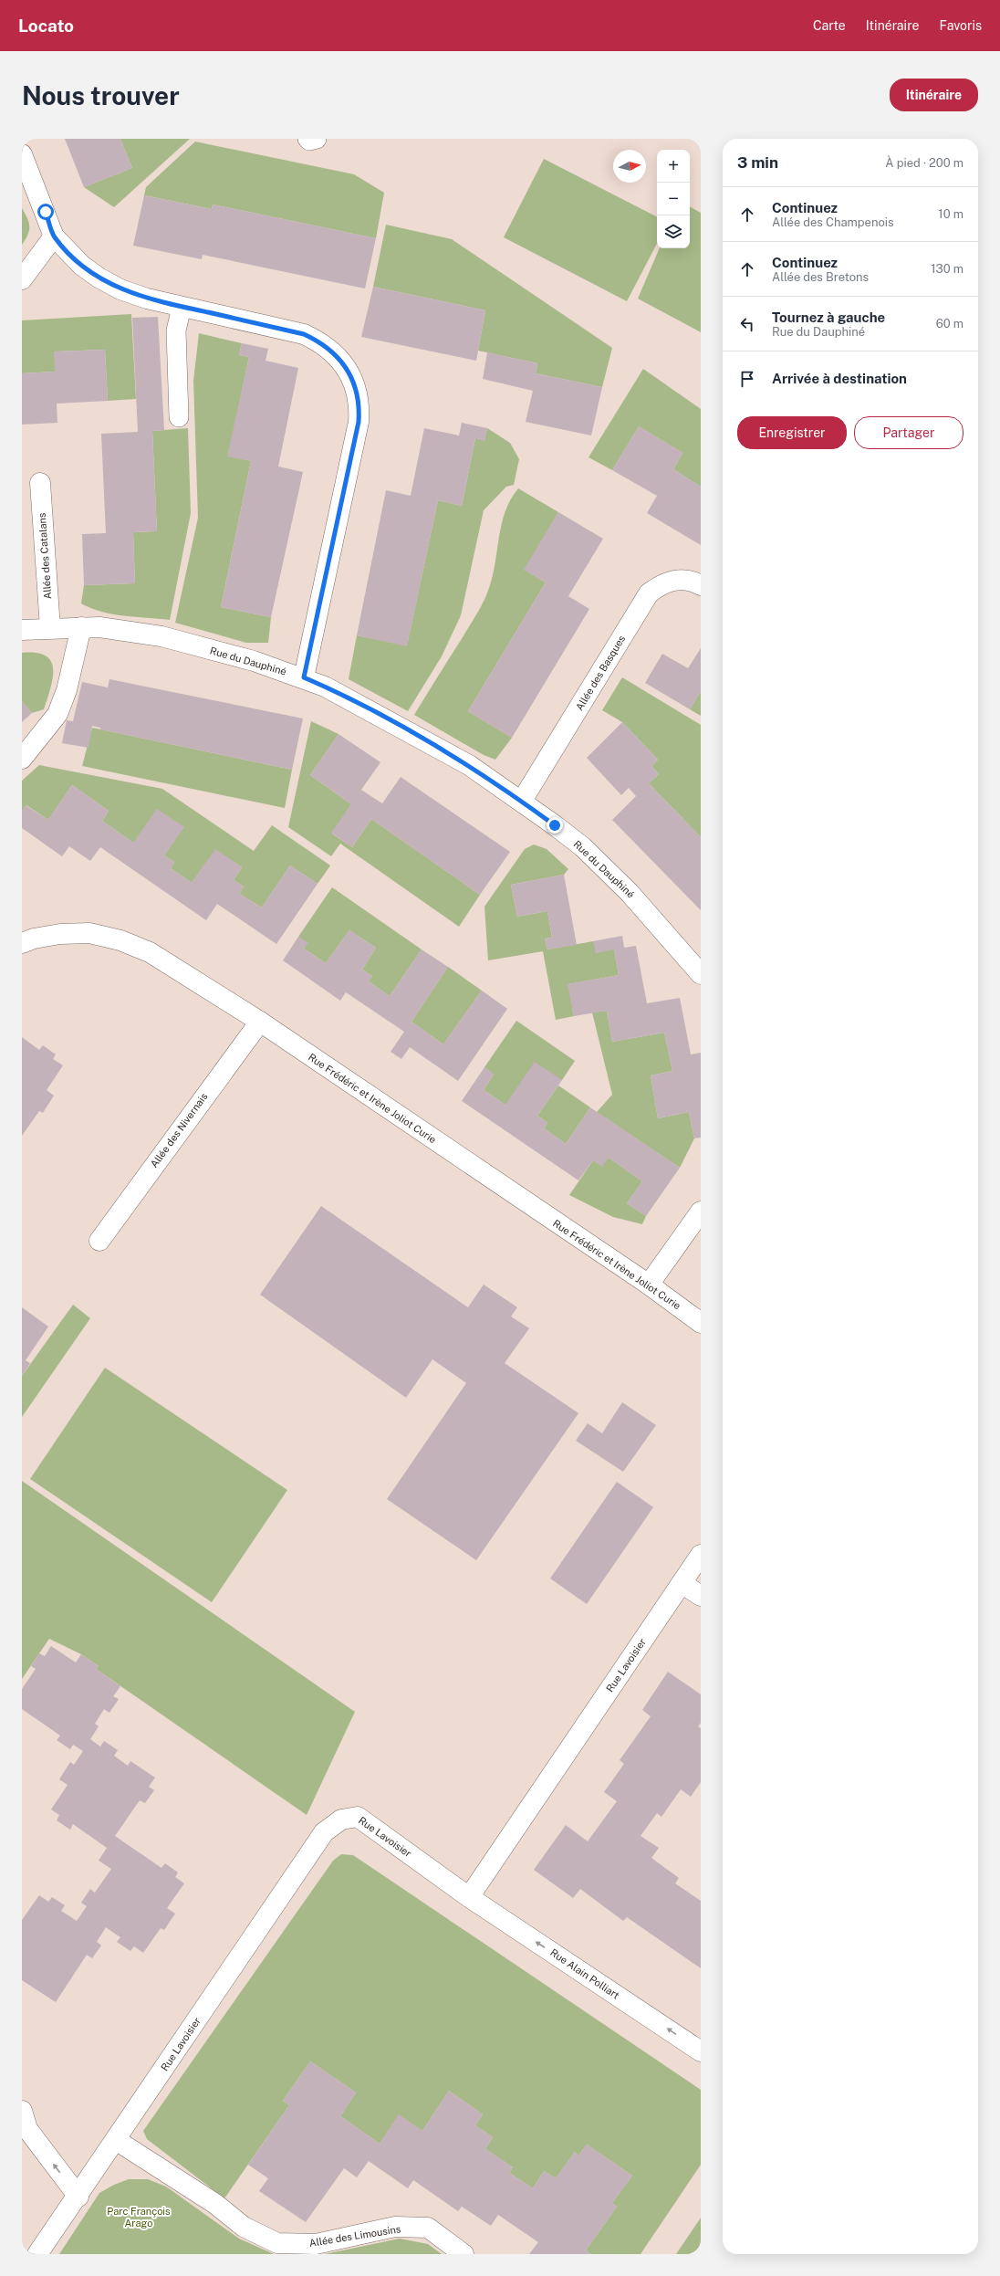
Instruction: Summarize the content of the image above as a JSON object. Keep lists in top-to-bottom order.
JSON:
{
  "streets": {
    "street": [
      "Allée des Catalans",
      "Rue du Dauphiné",
      "Allée des Basques",
      "Rue Frédéric et Irène Joliot Curie",
      "Allée des Nivernais",
      "Rue Lavoisier",
      "Rue Alain Polliart",
      "Allée des Limousins"
    ]
  },
  "crossings": [
    ["Allée des Catalans", "Rue du Dauphiné"],
    ["Rue du Dauphiné", "Allée des Basques"],
    ["Rue Frédéric et Irène Joliot Curie", "Allée des Nivernais"],
    ["Rue Lavoisier", "Rue Alain Polliart"],
    ["Rue Lavoisier", "Allée des Limousins"]
  ],
  "one_way": ["Rue Alain Polliart"],
  "parks": ["Parc François Arago"],
  "north": "right",
  "page": {
    "header": "Locato",
    "nav": ["Carte", "Itinéraire", "Favoris"],
    "buttons": [
      "Itinéraire",
      ["Enregistrer", "Partager"]
    ],
    "title": "Nous trouver",
    "heading": ["3 min", "À pied · 200 m"],
    "map_buttons": ["+", "−"],
    "list": [
      ["Continuez", "Allée des Champenois", "10 m"],
      ["Continuez", "Allée des Bretons", "130 m"],
      ["Tournez à gauche", "Rue du Dauphiné", "60 m"],
      "Arrivée à destination"
    ]
  }
}
